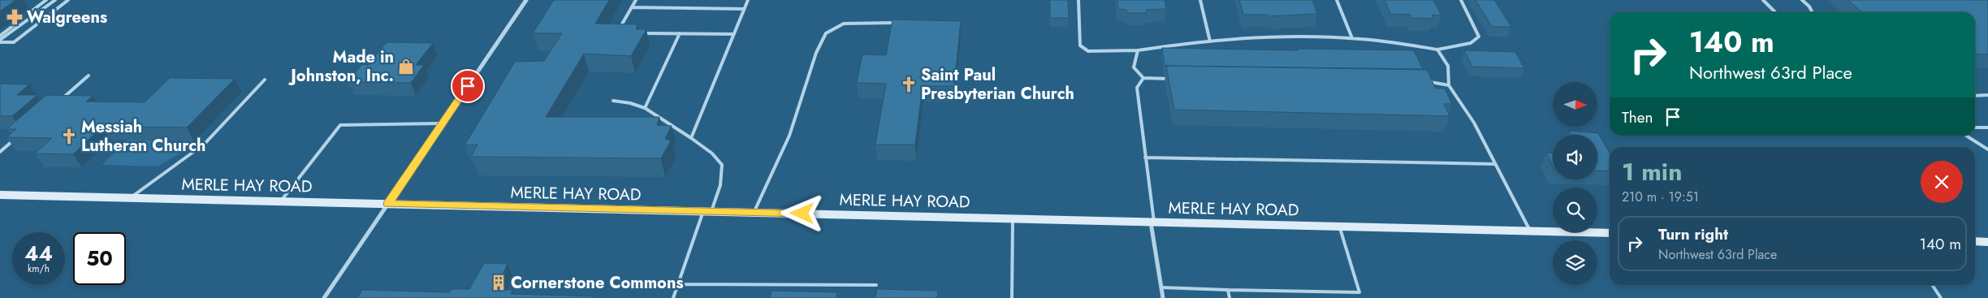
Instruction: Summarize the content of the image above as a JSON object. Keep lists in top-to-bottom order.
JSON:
{
  "streets": {
    "main road": ["MERLE HAY ROAD"]
  },
  "places": {
    "pharmacy": ["Walgreens"],
    "shop": ["Made in Johnston, Inc."],
    "church": ["Saint Paul Presbyterian Church", "Messiah Lutheran Church"],
    "building": ["Cornerstone Commons"]
  },
  "north": "right",
  "page": {
    "turn": ["140 m", "Northwest 63rd Place"],
    "then": "Then",
    "heading": ["1 min", "210 m · 19:51"],
    "list": [
      {
        "name": "Turn right",
        "note": "Northwest 63rd Place",
        "value": "140 m"
      }
    ],
    "speed": "44 km/h",
    "limit": "50"
  }
}
